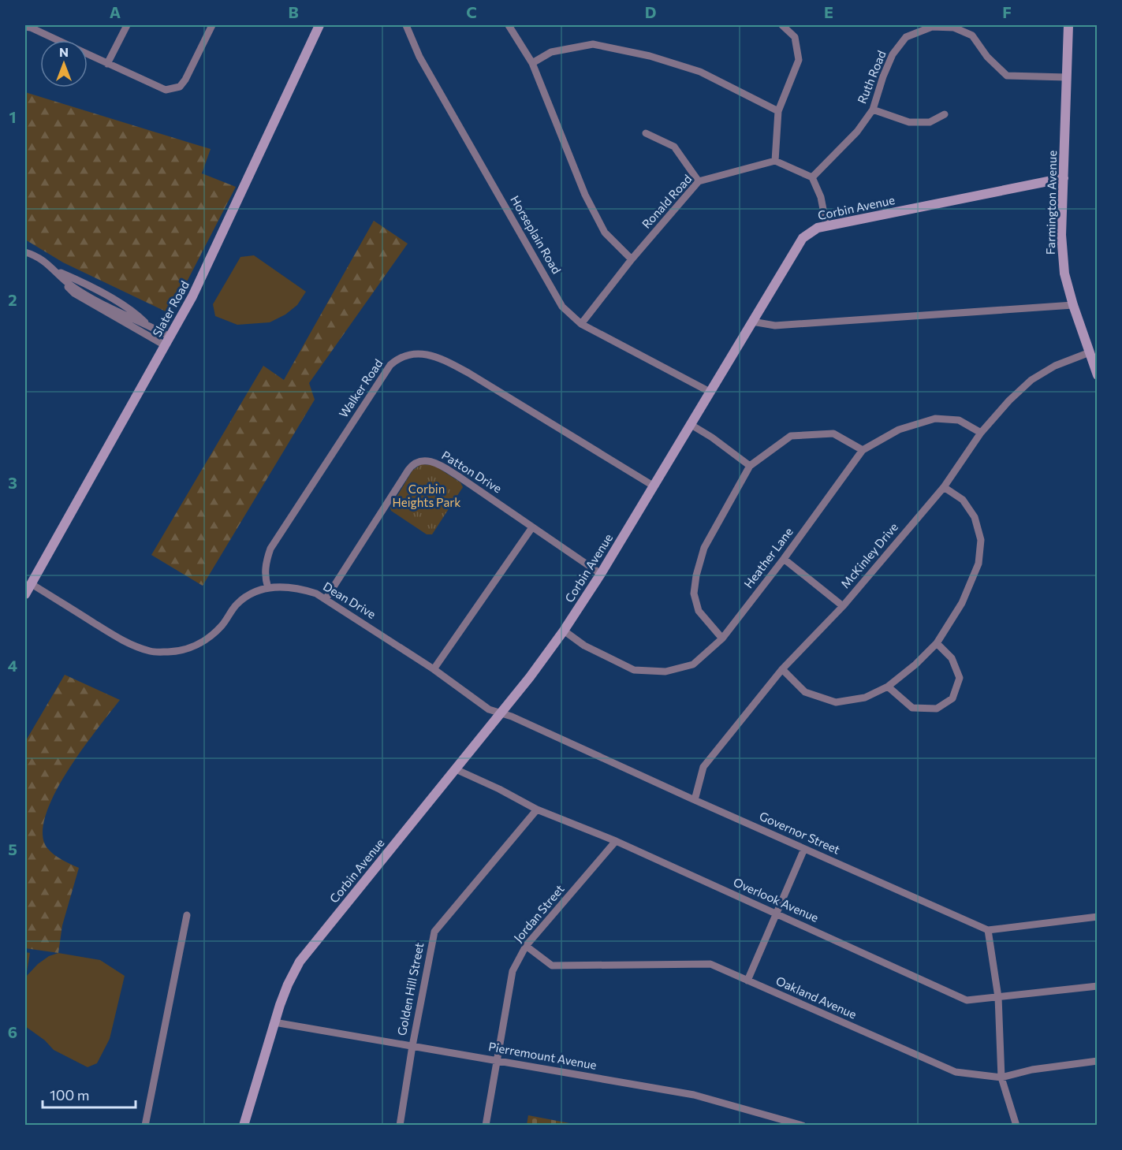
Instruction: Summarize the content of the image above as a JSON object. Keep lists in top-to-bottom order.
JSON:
{
  "streets": {
    "main road": ["Farmington Avenue", "Corbin Avenue", "Slater Road"],
    "street": [
      "Ruth Road",
      "Ronald Road",
      "Horseplain Road",
      "Walker Road",
      "Patton Drive",
      "McKinley Drive",
      "Heather Lane",
      "Dean Drive",
      "Governor Street",
      "Overlook Avenue",
      "Jordan Street",
      "Golden Hill Street",
      "Oakland Avenue",
      "Pierremount Avenue"
    ]
  },
  "crossings": [
    ["Ruth Road", "Farmington Avenue"],
    ["Ronald Road", "Horseplain Road"],
    ["Farmington Avenue", "Corbin Avenue"],
    ["Farmington Avenue", "McKinley Drive"],
    ["Corbin Avenue", "Horseplain Road"],
    ["Corbin Avenue", "Walker Road"],
    ["Corbin Avenue", "Patton Drive"],
    ["Corbin Avenue", "Heather Lane"],
    ["Corbin Avenue", "Dean Drive"],
    ["Corbin Avenue", "Governor Street"],
    ["Corbin Avenue", "Overlook Avenue"],
    ["Corbin Avenue", "Pierremount Avenue"],
    ["Slater Road", "Dean Drive"],
    ["Walker Road", "Dean Drive"],
    ["Patton Drive", "Dean Drive"],
    ["McKinley Drive", "Heather Lane"],
    ["McKinley Drive", "Governor Street"],
    ["Dean Drive", "Governor Street"],
    ["Overlook Avenue", "Jordan Street"],
    ["Overlook Avenue", "Golden Hill Street"],
    ["Jordan Street", "Oakland Avenue"],
    ["Jordan Street", "Pierremount Avenue"],
    ["Golden Hill Street", "Pierremount Avenue"]
  ],
  "parks": ["Corbin Heights Park"],
  "scale_bar": "100 m",
  "north": "top",
  "grid": {
    "columns": [
      "A",
      "B",
      "C",
      "D",
      "E",
      "F"
    ],
    "rows": [
      "1",
      "2",
      "3",
      "4",
      "5",
      "6"
    ]
  }
}
